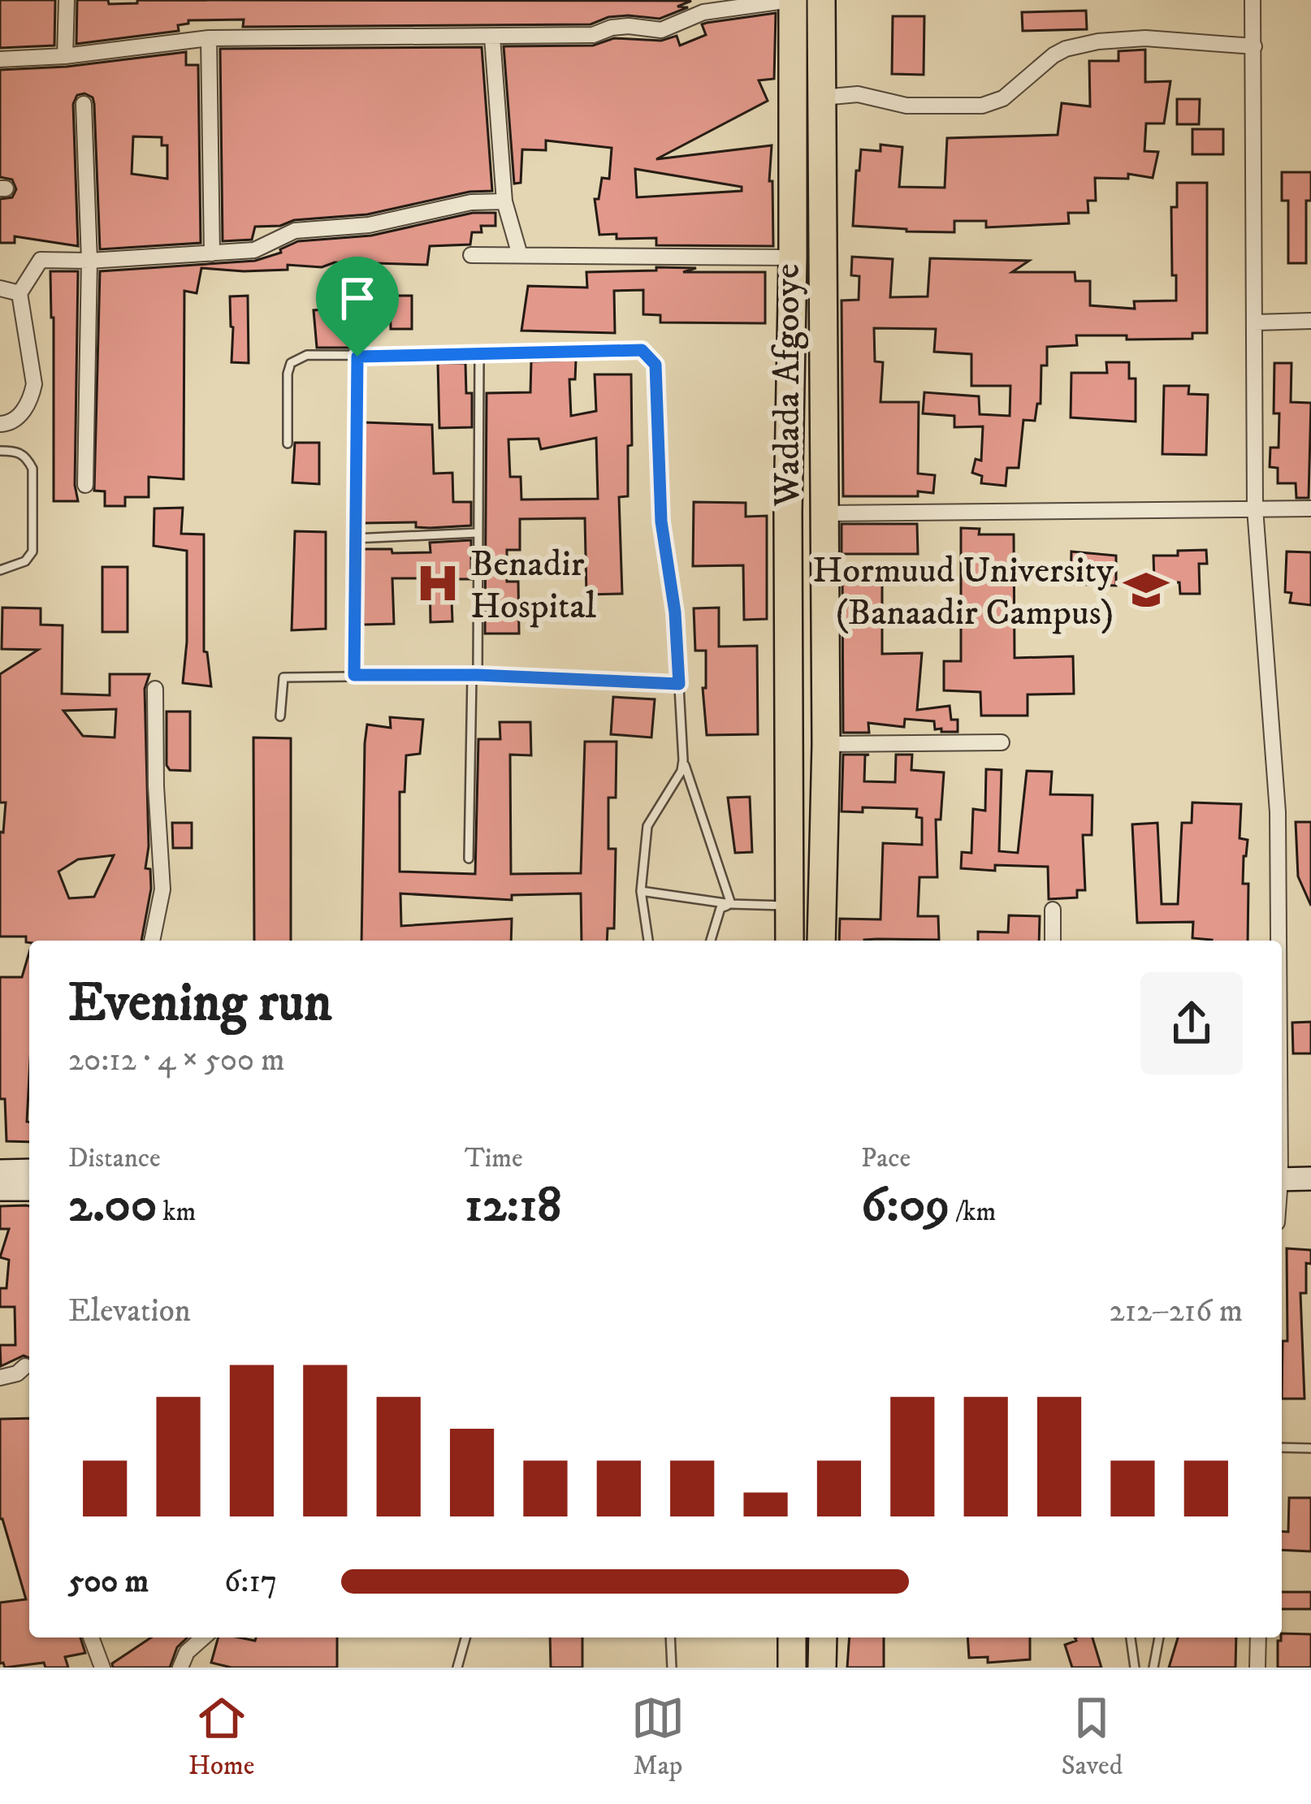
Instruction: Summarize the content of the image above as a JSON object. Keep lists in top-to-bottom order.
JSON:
{
  "streets": {
    "highway": ["Wadada Afgooye"]
  },
  "places": {
    "hospital": ["Benadir Hospital"],
    "school or university": ["Hormuud University (Banaadir Campus)"]
  },
  "page": {
    "heading": ["Evening run", "20:12 · 4 × 500 m"],
    "stats": [
      ["Distance", "2.00 km"],
      ["Time", "12:18"],
      ["Pace", "6:09 /km"]
    ],
    "chart": ["Elevation", "212–216 m"],
    "list": [
      {
        "name": "500 m",
        "note": "6:17"
      }
    ],
    "tabs": ["Home", "Map", "Saved"]
  }
}
